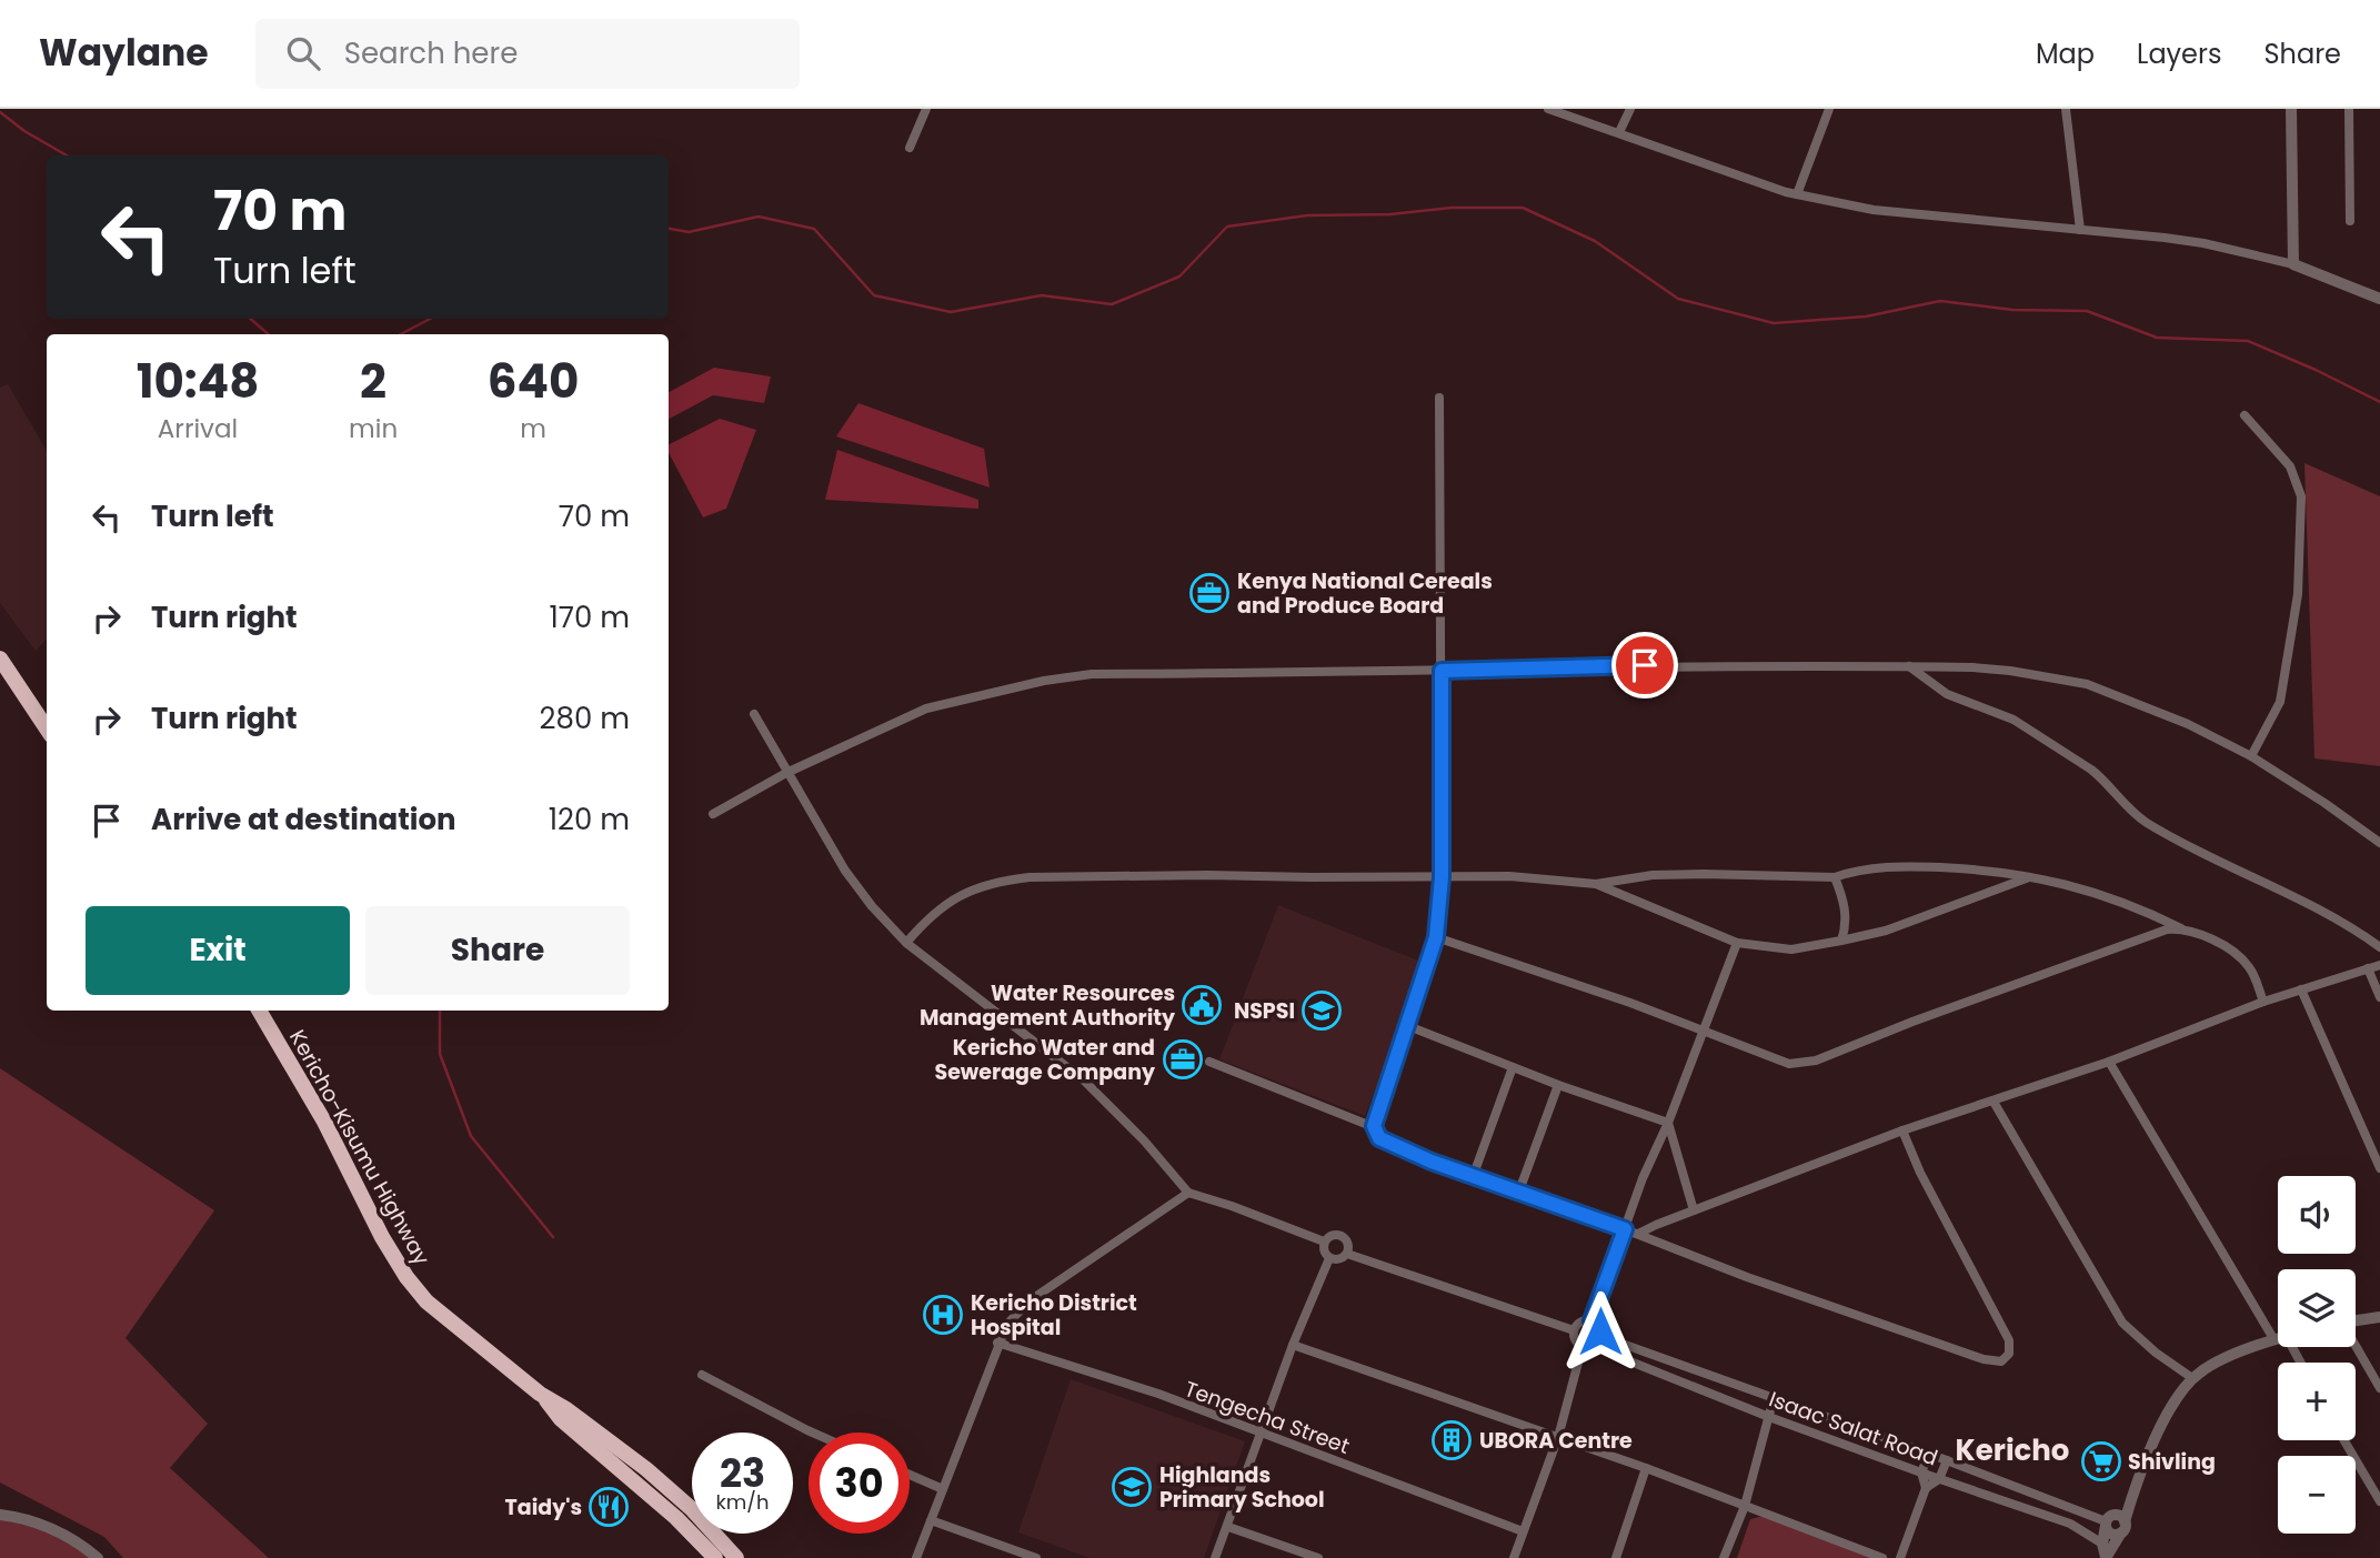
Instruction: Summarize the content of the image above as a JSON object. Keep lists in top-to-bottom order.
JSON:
{
  "streets": {
    "highway": ["Kericho-Kisumu Highway"],
    "street": ["Tengecha Street", "Isaac Salat Road"]
  },
  "districts": ["Kericho"],
  "places": {
    "office": ["Kenya National Cereals and Produce Board", "Kericho Water and Sewerage Company"],
    "public building": ["Water Resources Management Authority"],
    "school or university": ["NSPSI", "Highlands Primary School"],
    "hospital": ["Kericho District Hospital"],
    "building": ["UBORA Centre"],
    "supermarket": ["Shivling"],
    "restaurant": ["Taidy's"]
  },
  "page": {
    "header": "Waylane",
    "search": "Search here",
    "nav": ["Map", "Layers", "Share"],
    "turn": ["70 m", "Turn left"],
    "eta": [
      "10:48",
      "Arrival",
      "2",
      "min",
      "640",
      "m"
    ],
    "list": [
      {
        "name": "Turn left",
        "value": "70 m"
      },
      {
        "name": "Turn right",
        "value": "170 m"
      },
      {
        "name": "Turn right",
        "value": "280 m"
      },
      {
        "name": "Arrive at destination",
        "value": "120 m"
      }
    ],
    "buttons": ["Exit", "Share"],
    "map_buttons": ["+", "−"],
    "speed": "23 km/h",
    "limit": "30"
  }
}
